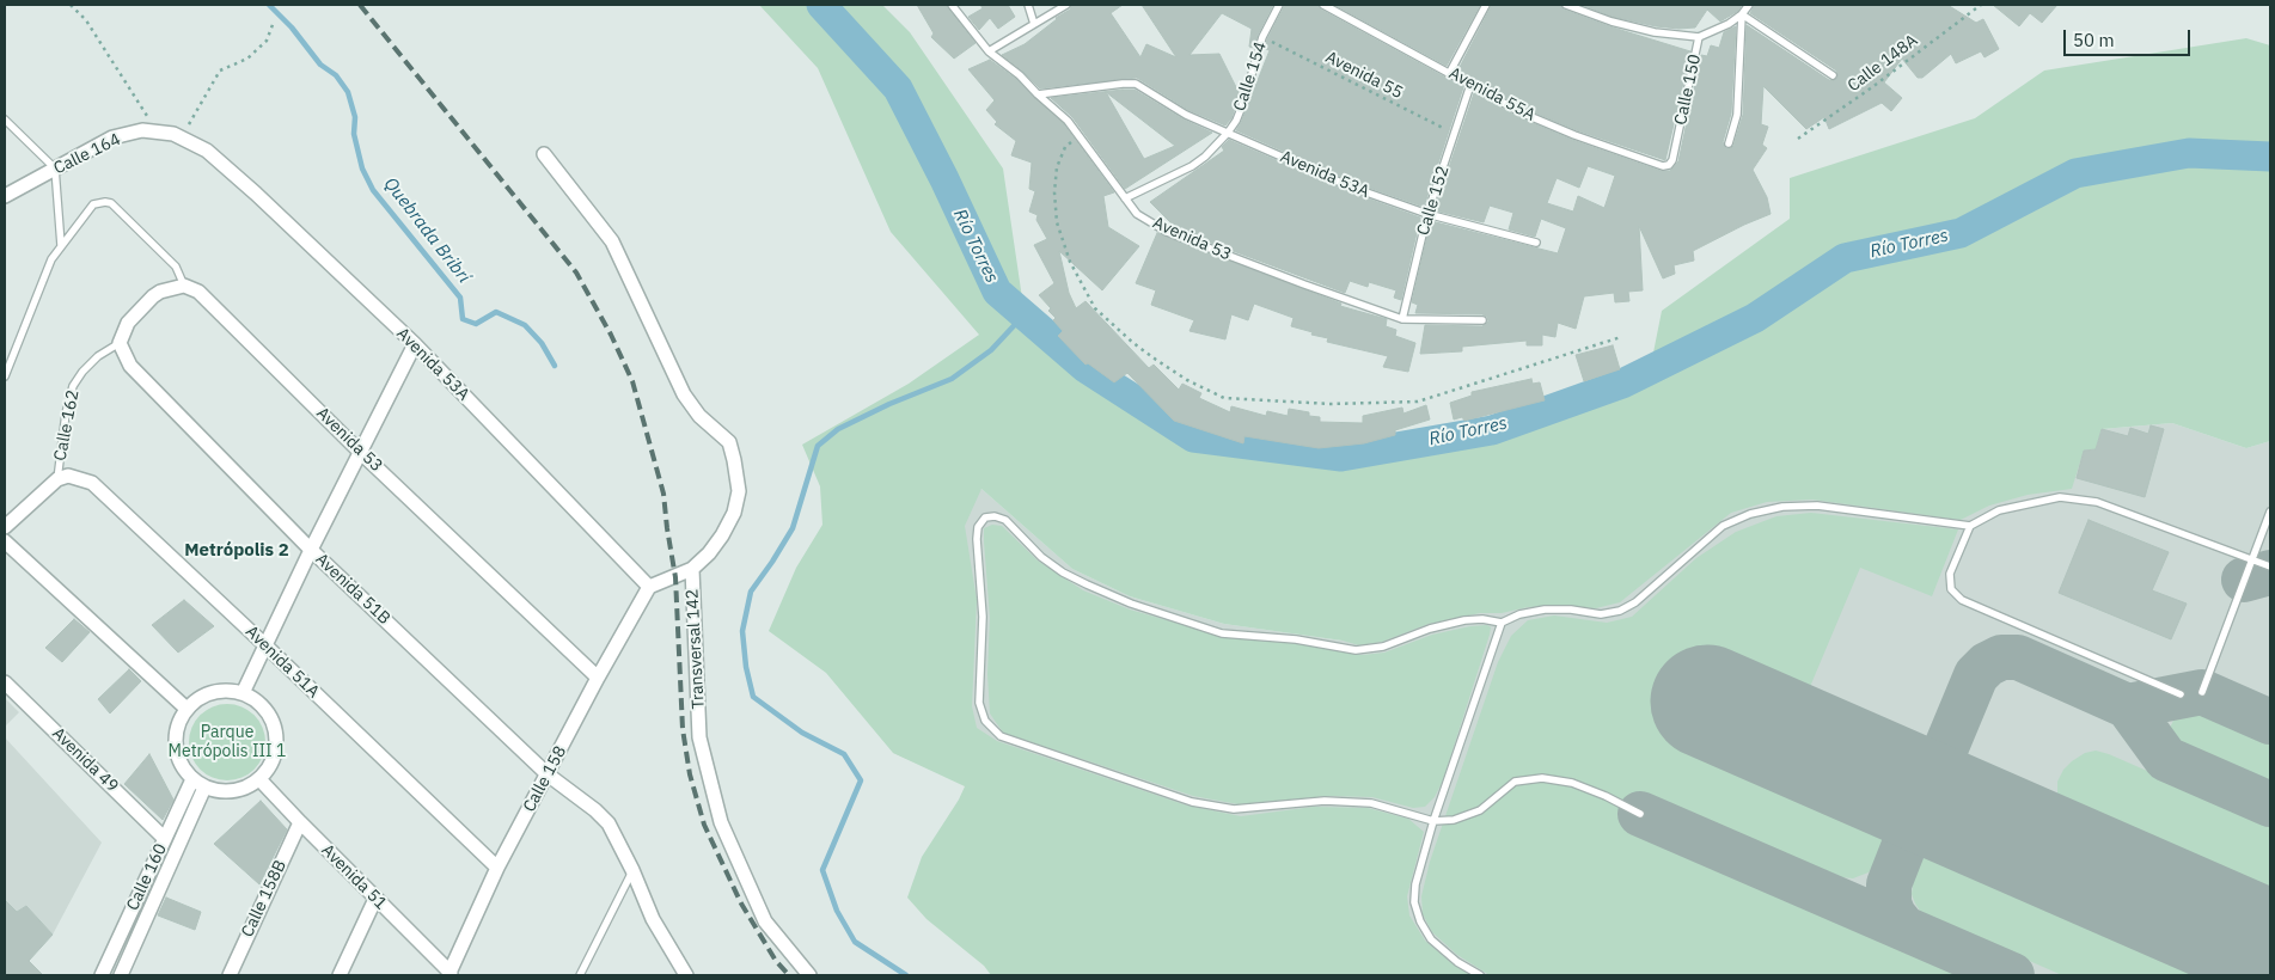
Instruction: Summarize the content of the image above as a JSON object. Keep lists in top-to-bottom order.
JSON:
{
  "streets": {
    "street": [
      "Calle 164",
      "Avenida 53A",
      "Avenida 53",
      "Calle 162",
      "Avenida 51B",
      "Transversal 142",
      "Avenida 51A",
      "Avenida 49",
      "Calle 158",
      "Calle 160",
      "Avenida 51",
      "Calle 158B"
    ],
    "lane": [
      "Calle 154",
      "Calle 150",
      "Avenida 55A",
      "Calle 152"
    ],
    "path": ["Calle 148A", "Avenida 55"]
  },
  "crossings": [
    ["Avenida 55", "Calle 154"],
    ["Avenida 55", "Calle 152"],
    ["Calle 154", "Avenida 53A"],
    ["Calle 154", "Avenida 53"],
    ["Calle 150", "Avenida 55A"],
    ["Avenida 55A", "Calle 152"],
    ["Calle 164", "Avenida 53A"],
    ["Avenida 53A", "Calle 152"],
    ["Avenida 53A", "Avenida 53"],
    ["Avenida 53A", "Calle 158"],
    ["Calle 152", "Avenida 53"],
    ["Avenida 53", "Calle 162"],
    ["Avenida 53", "Calle 158"],
    ["Calle 162", "Avenida 51B"],
    ["Calle 162", "Avenida 51A"],
    ["Avenida 51B", "Calle 158"],
    ["Avenida 51A", "Calle 158"],
    ["Avenida 49", "Calle 160"],
    ["Calle 158", "Avenida 51"],
    ["Calle 160", "Avenida 51"],
    ["Avenida 51", "Calle 158B"]
  ],
  "districts": ["Metrópolis 2"],
  "water": ["Quebrada Bribrí", "Río Torres"],
  "parks": ["Parque Metrópolis III 1"],
  "scale_bar": "50 m"
}
